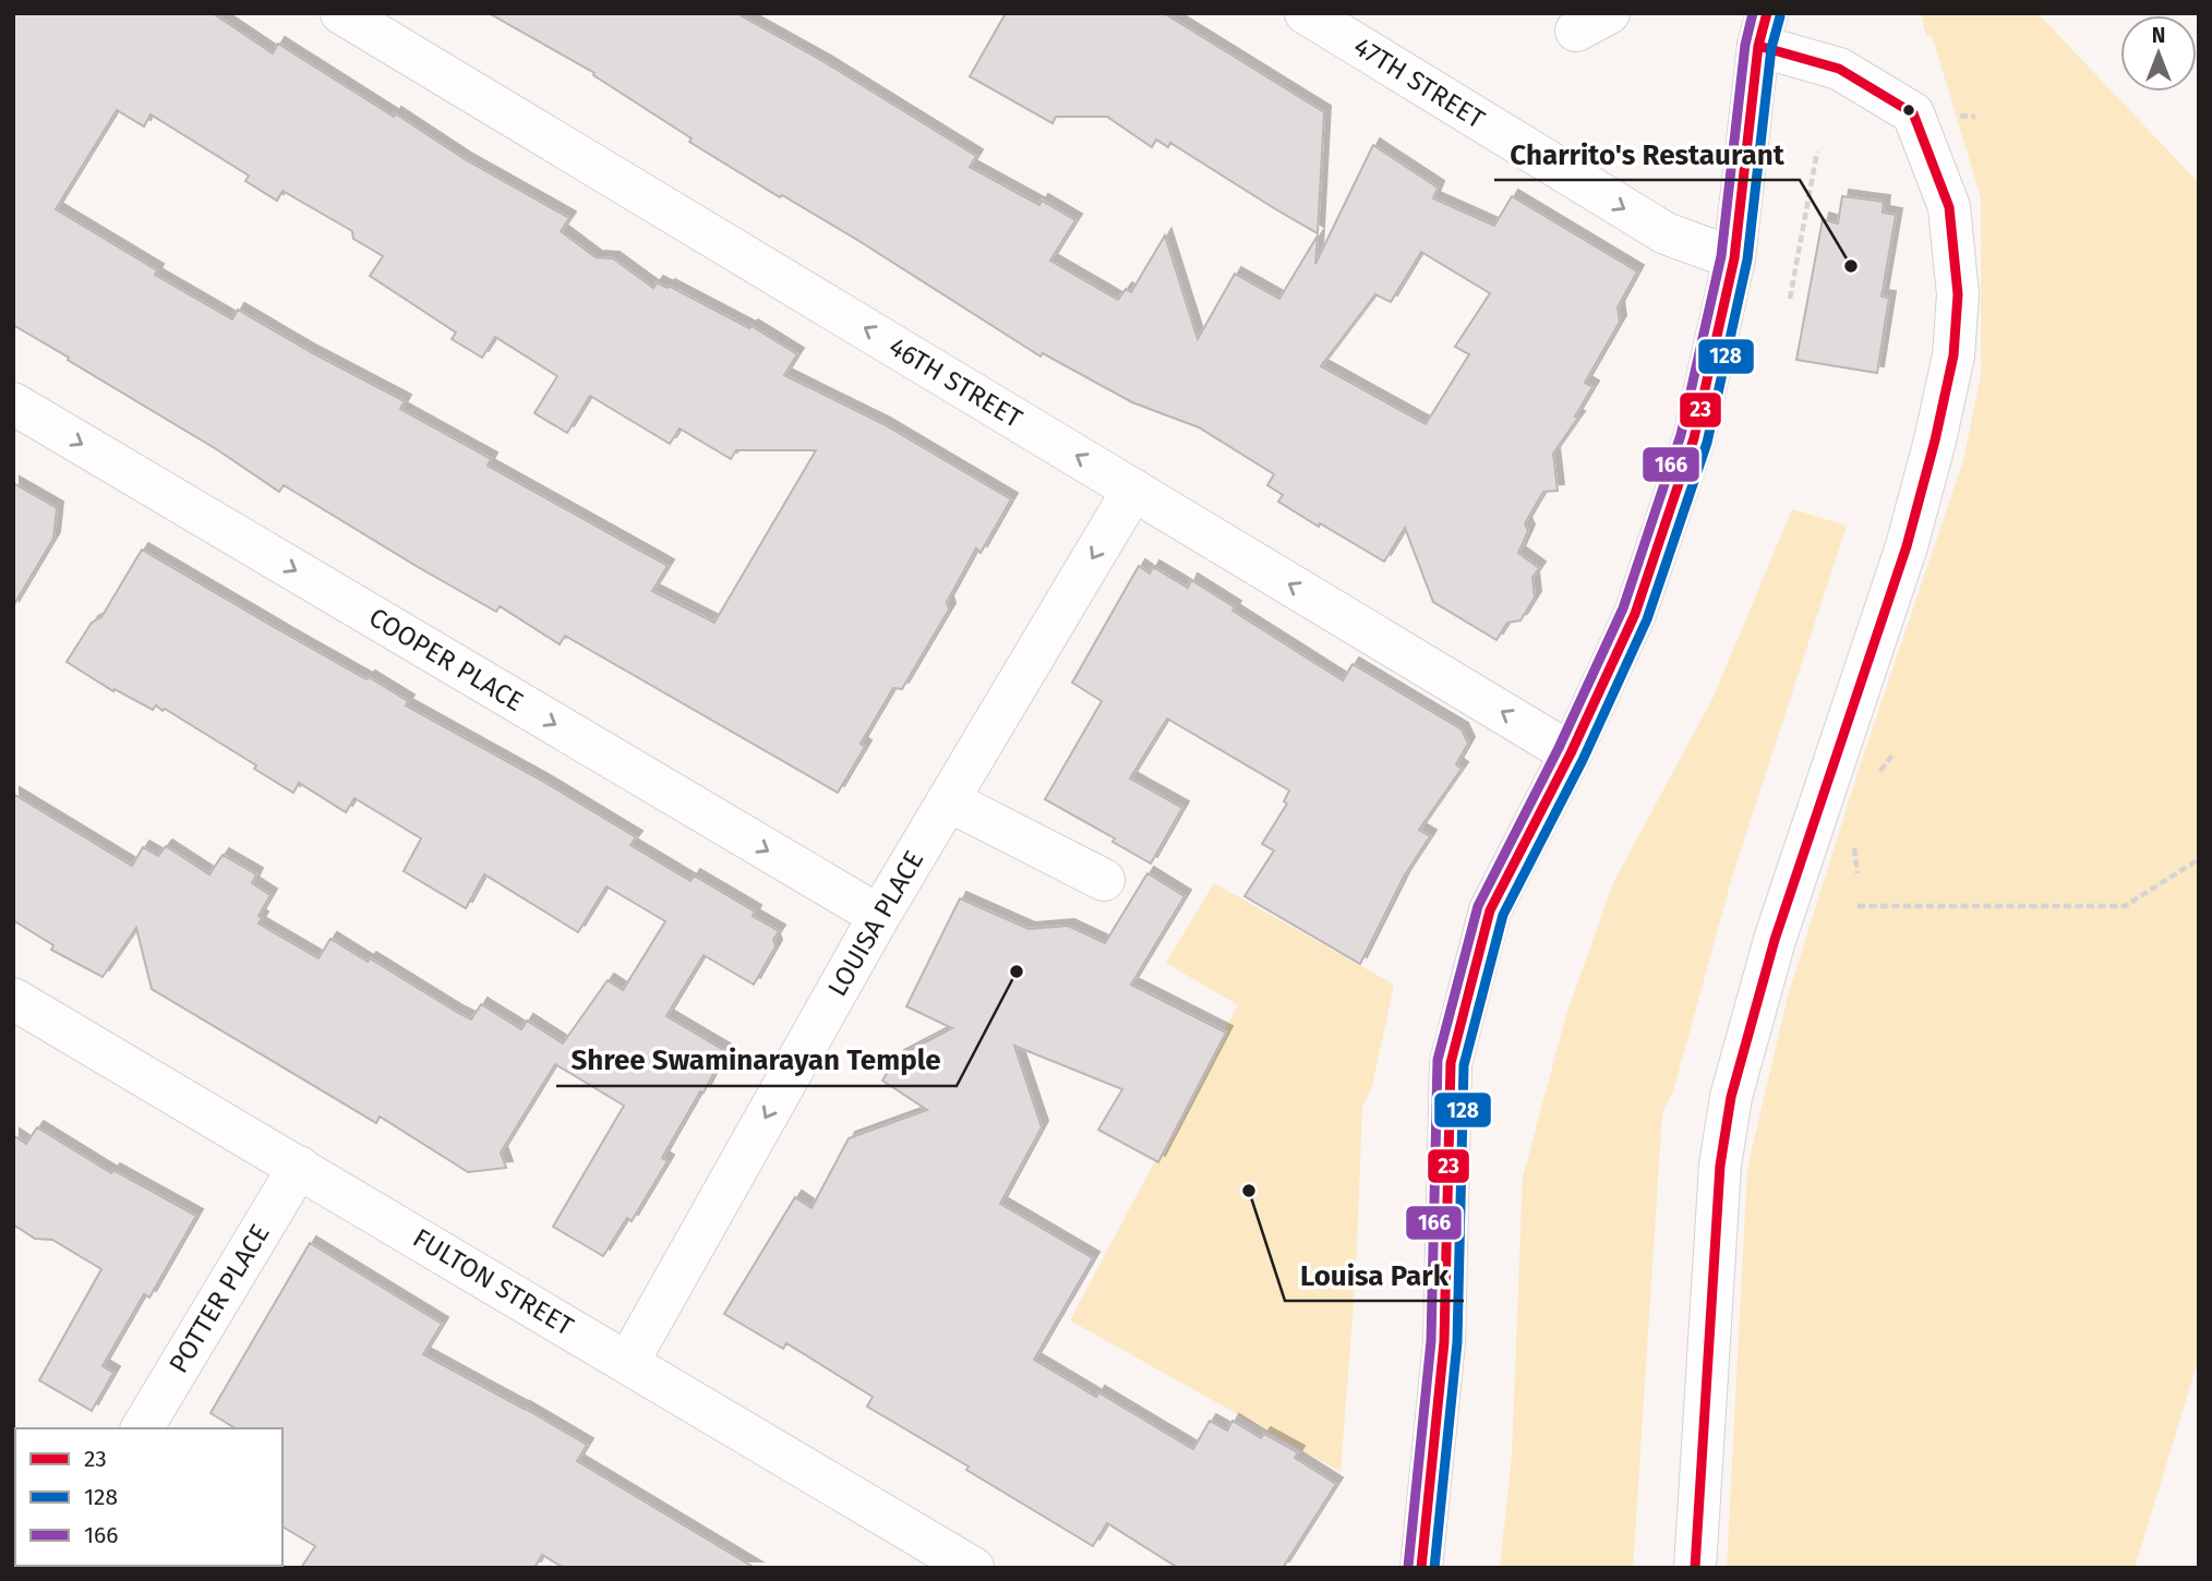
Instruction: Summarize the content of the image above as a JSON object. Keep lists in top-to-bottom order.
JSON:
{
  "streets": {
    "street": [
      "47TH STREET",
      "46TH STREET",
      "COOPER PLACE",
      "LOUISA PLACE",
      "FULTON STREET",
      "POTTER PLACE"
    ]
  },
  "crossings": [
    ["46TH STREET", "LOUISA PLACE"],
    ["COOPER PLACE", "LOUISA PLACE"],
    ["LOUISA PLACE", "FULTON STREET"],
    ["FULTON STREET", "POTTER PLACE"]
  ],
  "one_way": [
    "47TH STREET",
    "46TH STREET",
    "COOPER PLACE",
    "LOUISA PLACE"
  ],
  "places": ["Charrito's Restaurant", "Shree Swaminarayan Temple", "Louisa Park"],
  "lines": ["transit line 23", "transit line 166", "transit line 128"],
  "legend": ["23", "128", "166"],
  "north": "top"
}
